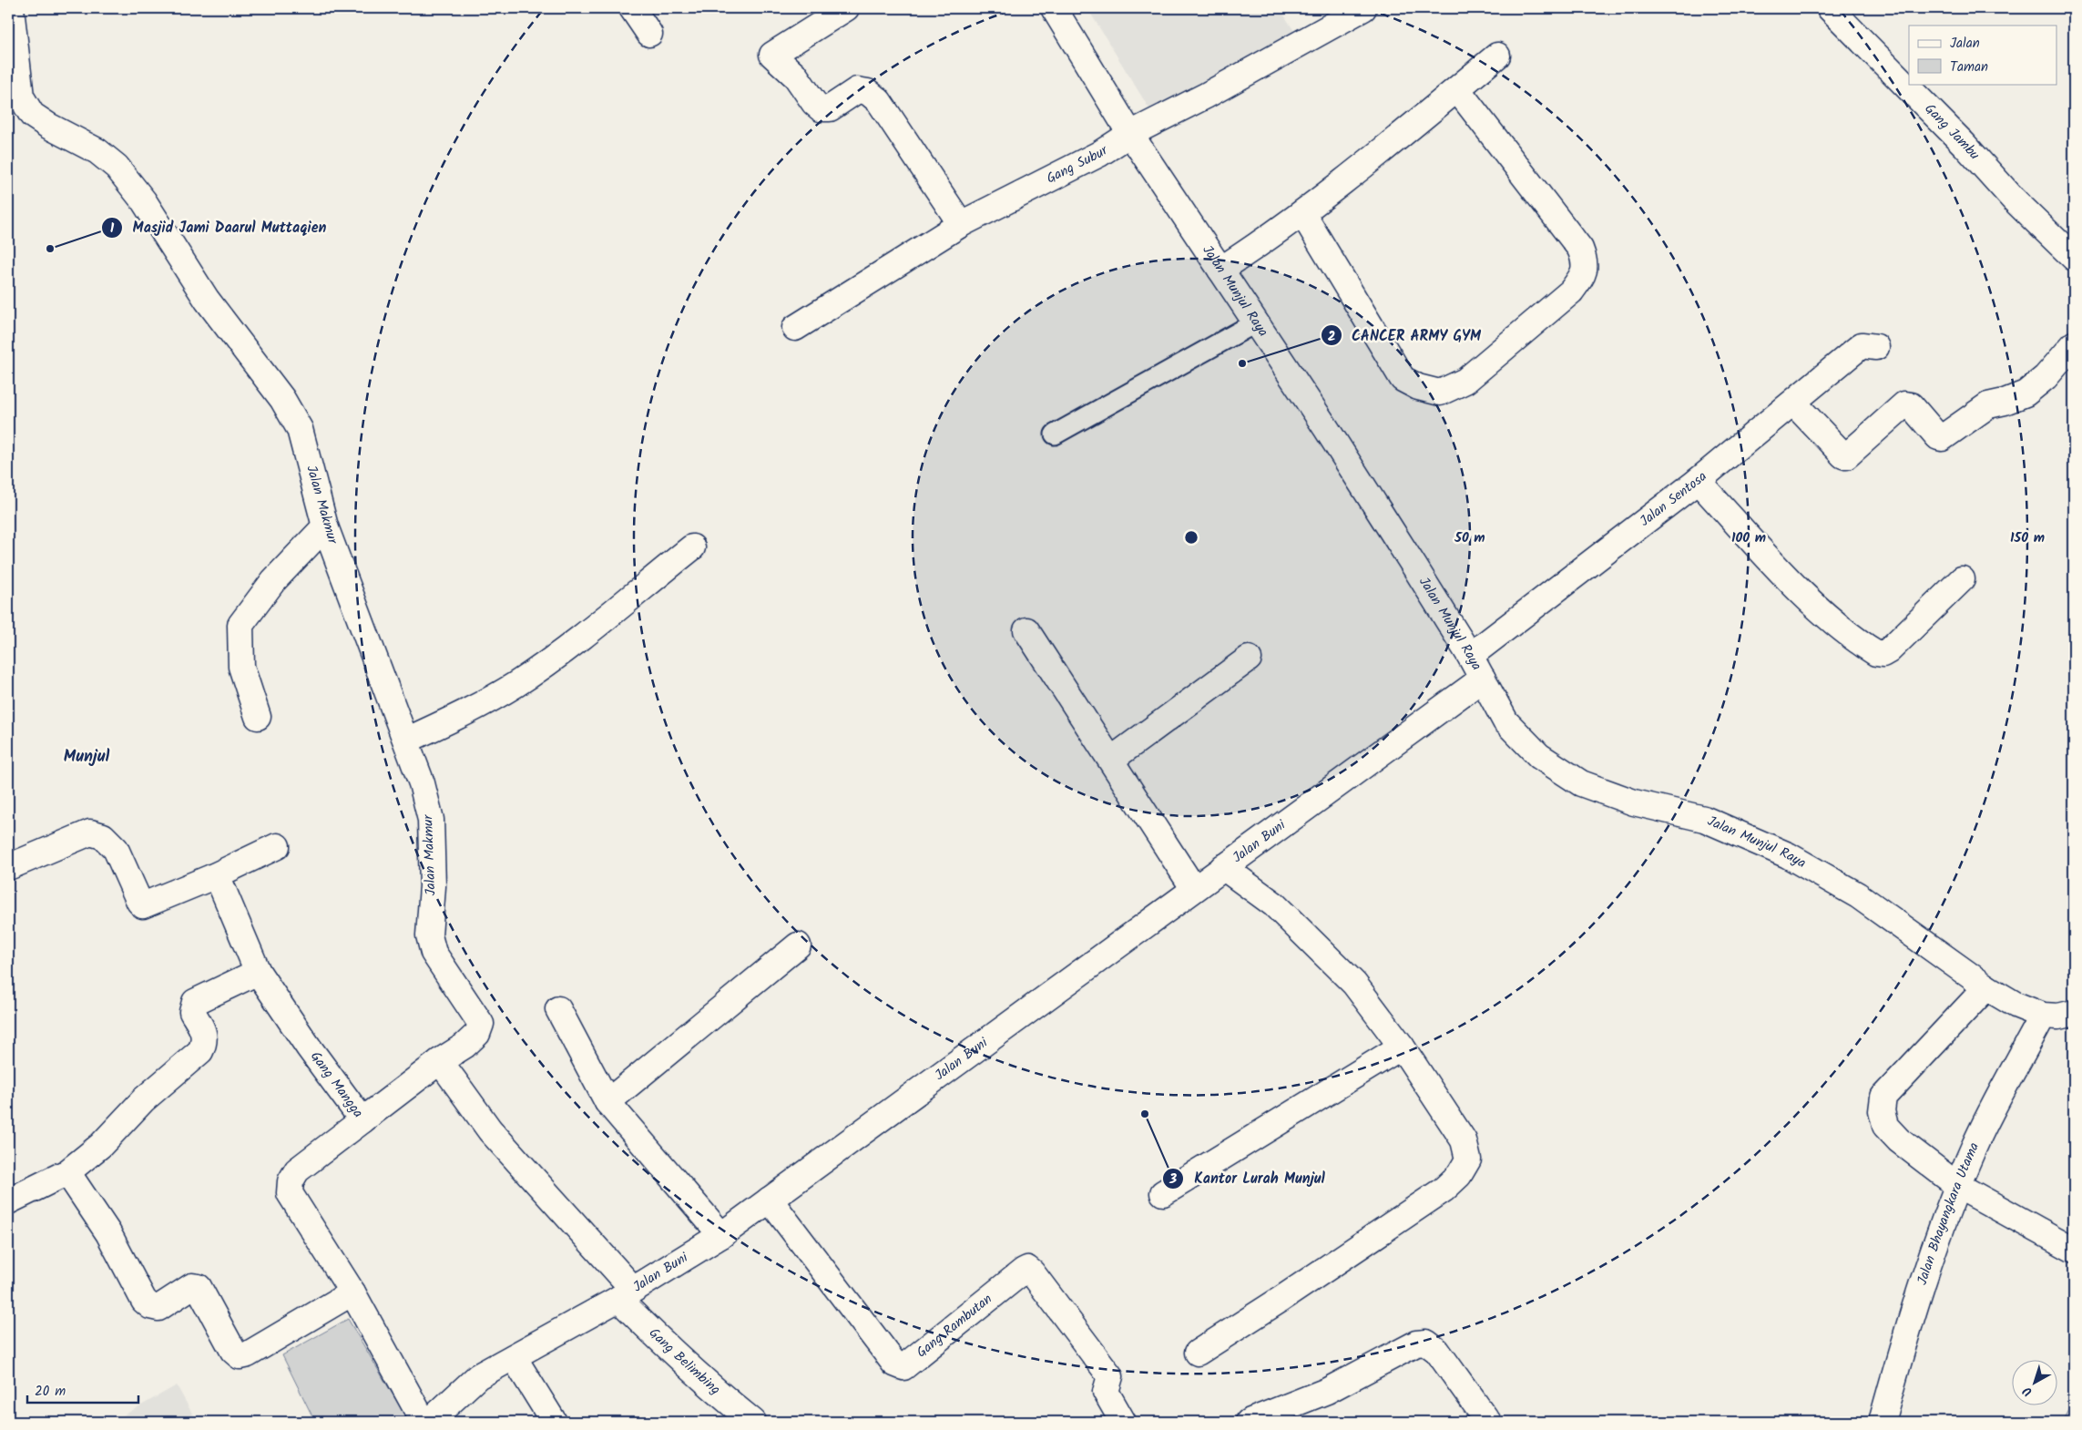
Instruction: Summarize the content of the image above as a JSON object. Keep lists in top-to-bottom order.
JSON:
{
  "streets": {
    "street": [
      "Gang Jambu",
      "Gang Subur",
      "Jalan Munjul Raya",
      "Jalan Sentosa",
      "Jalan Makmur",
      "Jalan Buni",
      "Gang Mangga",
      "Jalan Bhayangkara Utama",
      "Gang Rambutan",
      "Gang Belimbing"
    ]
  },
  "crossings": [
    ["Gang Subur", "Jalan Munjul Raya"],
    ["Jalan Munjul Raya", "Jalan Sentosa"],
    ["Jalan Munjul Raya", "Jalan Buni"],
    ["Jalan Munjul Raya", "Jalan Bhayangkara Utama"],
    ["Jalan Makmur", "Gang Mangga"],
    ["Jalan Buni", "Gang Rambutan"],
    ["Jalan Buni", "Gang Belimbing"]
  ],
  "districts": ["Munjul"],
  "places": ["Masjid Jami Daarul Muttaqien", "CANCER ARMY GYM", "Kantor Lurah Munjul"],
  "legend": ["Jalan", "Taman"],
  "scale_bar": "20 m",
  "north": "bottom left",
  "rings": ["50 m", "100 m", "150 m"]
}
